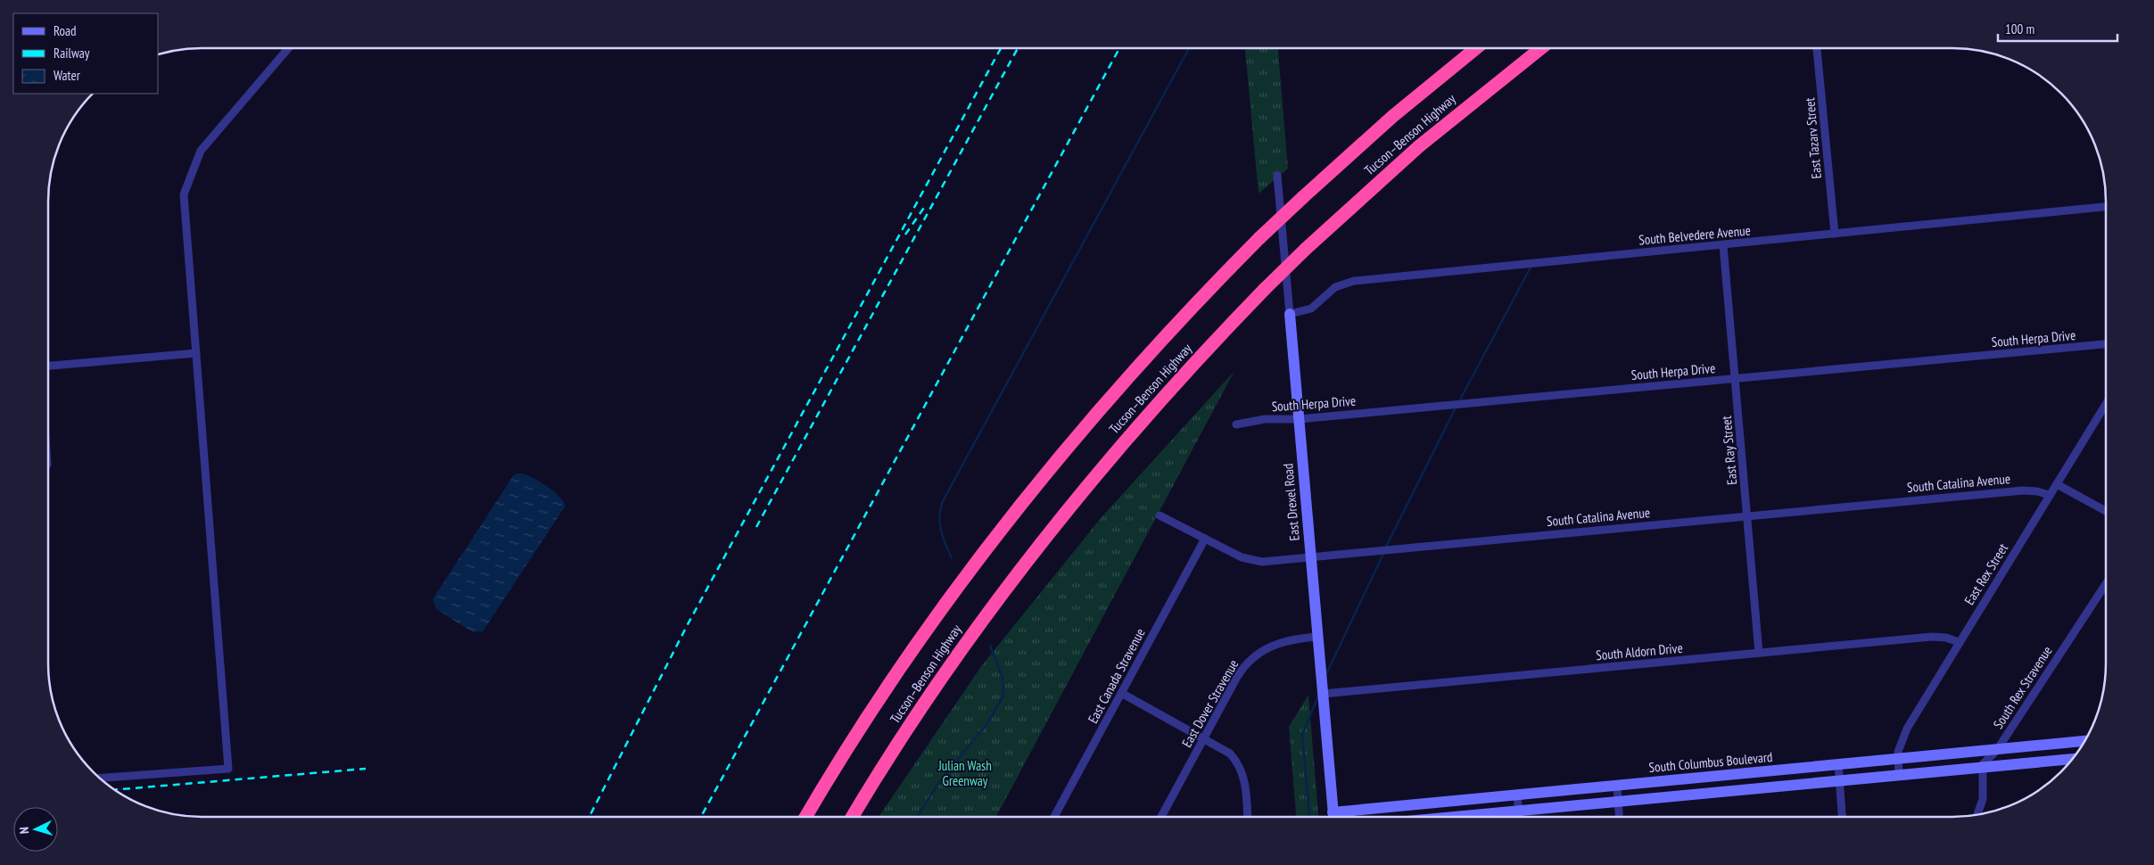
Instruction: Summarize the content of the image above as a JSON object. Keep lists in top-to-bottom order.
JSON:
{
  "streets": {
    "highway": ["Tucson–Benson Highway"],
    "street": [
      "East Tazarv Street",
      "South Belvedere Avenue",
      "South Herpa Drive",
      "East Ray Street",
      "South Catalina Avenue",
      "East Drexel Road",
      "East Rex Street",
      "South Aldorn Drive",
      "East Canada Stravenue",
      "South Rex Stravenue",
      "East Dover Stravenue",
      "South Columbus Boulevard"
    ]
  },
  "crossings": [
    ["East Tazarv Street", "South Belvedere Avenue"],
    ["South Belvedere Avenue", "East Ray Street"],
    ["South Belvedere Avenue", "East Drexel Road"],
    ["South Herpa Drive", "East Ray Street"],
    ["South Herpa Drive", "East Drexel Road"],
    ["East Ray Street", "South Catalina Avenue"],
    ["East Ray Street", "South Aldorn Drive"],
    ["South Catalina Avenue", "East Drexel Road"],
    ["South Catalina Avenue", "East Rex Street"],
    ["South Catalina Avenue", "East Canada Stravenue"],
    ["East Drexel Road", "South Aldorn Drive"],
    ["East Drexel Road", "East Dover Stravenue"],
    ["East Drexel Road", "South Columbus Boulevard"],
    ["East Rex Street", "South Aldorn Drive"],
    ["East Rex Street", "South Columbus Boulevard"],
    ["South Rex Stravenue", "South Columbus Boulevard"]
  ],
  "parks": ["Julian Wash Greenway"],
  "legend": ["Road", "Railway", "Water"],
  "scale_bar": "100 m",
  "north": "left"
}
